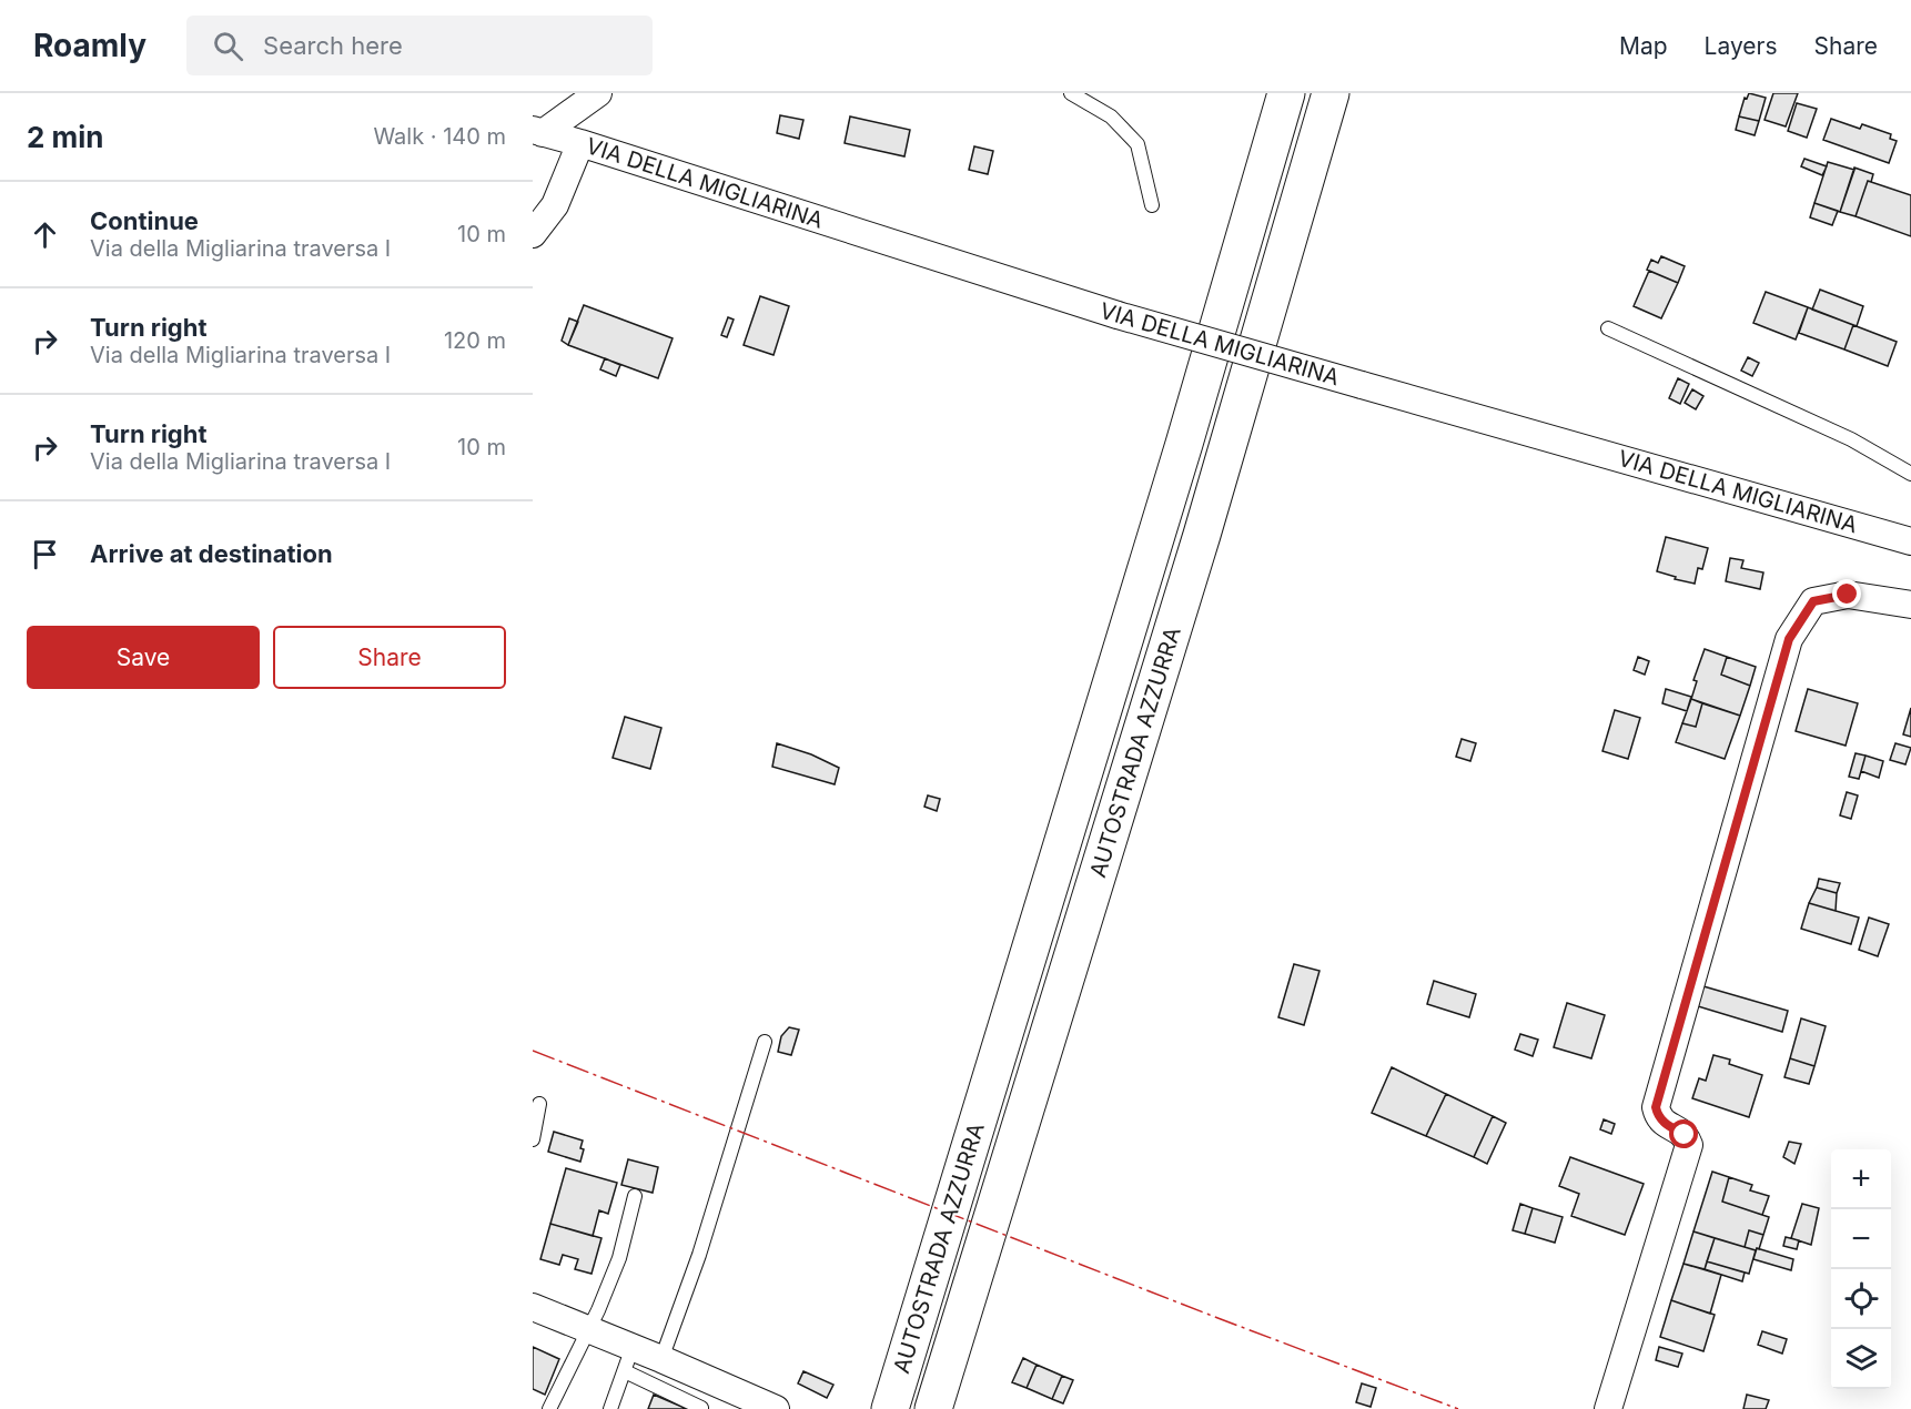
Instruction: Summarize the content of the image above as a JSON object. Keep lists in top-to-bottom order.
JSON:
{
  "streets": {
    "highway": ["AUTOSTRADA AZZURRA"],
    "street": ["VIA DELLA MIGLIARINA"]
  },
  "page": {
    "header": "Roamly",
    "search": "Search here",
    "nav": ["Map", "Layers", "Share"],
    "heading": ["2 min", "Walk · 140 m"],
    "list": [
      ["Continue", "Via della Migliarina traversa I", "10 m"],
      ["Turn right", "Via della Migliarina traversa I", "120 m"],
      ["Turn right", "Via della Migliarina traversa I", "10 m"],
      "Arrive at destination"
    ],
    "buttons": ["Save", "Share"],
    "map_buttons": ["+", "−"]
  }
}
